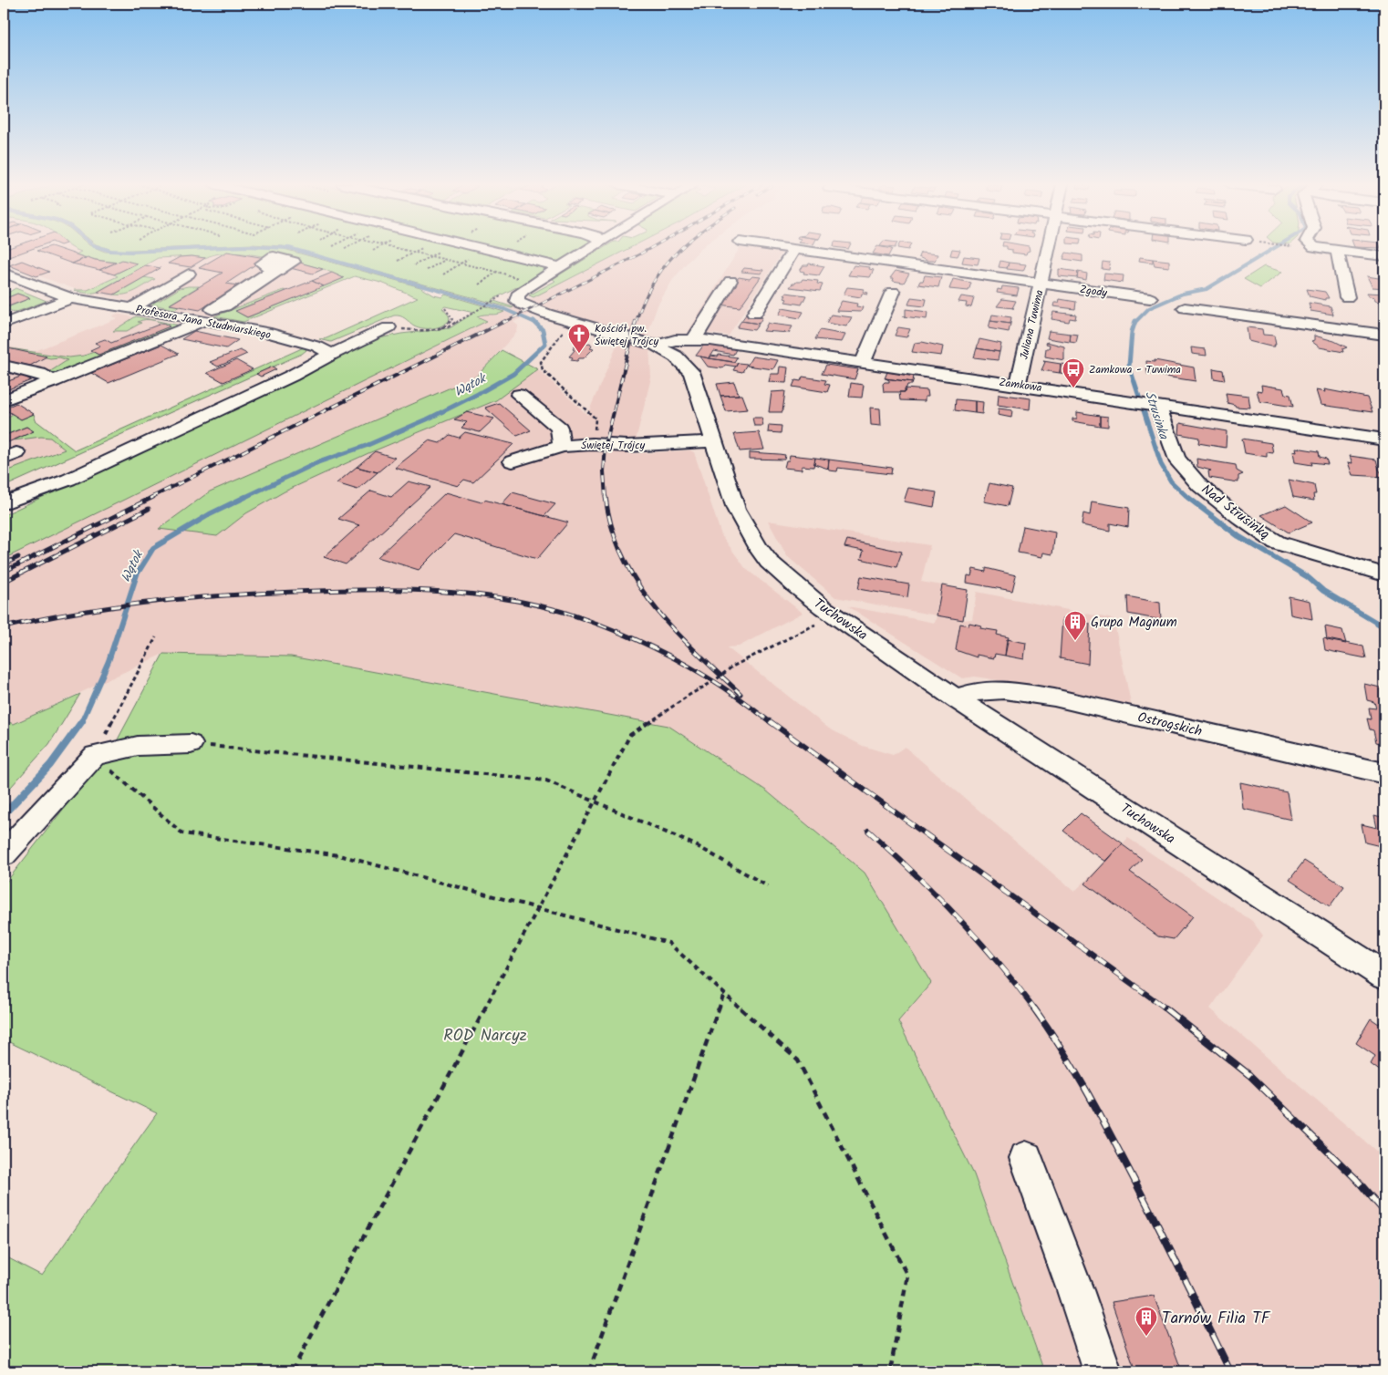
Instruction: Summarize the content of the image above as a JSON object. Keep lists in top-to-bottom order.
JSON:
{
  "streets": {
    "street": [
      "Zgody",
      "Profesora Jana Studniarskiego",
      "Juliana Tuwima",
      "Zamkowa",
      "Świętej Trójcy",
      "Nad Strusinką",
      "Tuchowska",
      "Ostrogskich"
    ]
  },
  "crossings": [
    ["Zgody", "Juliana Tuwima"],
    ["Juliana Tuwima", "Zamkowa"],
    ["Zamkowa", "Nad Strusinką"],
    ["Zamkowa", "Tuchowska"],
    ["Świętej Trójcy", "Tuchowska"],
    ["Tuchowska", "Ostrogskich"]
  ],
  "water": ["Wątok", "Strusinka"],
  "parks": ["ROD Narcyz"],
  "places": {
    "church": ["Kościół pw. Świętej Trójcy"],
    "bus stop": ["Zamkowa - Tuwima"],
    "building": ["Grupa Magnum", "Tarnów Filia TF"]
  }
}
